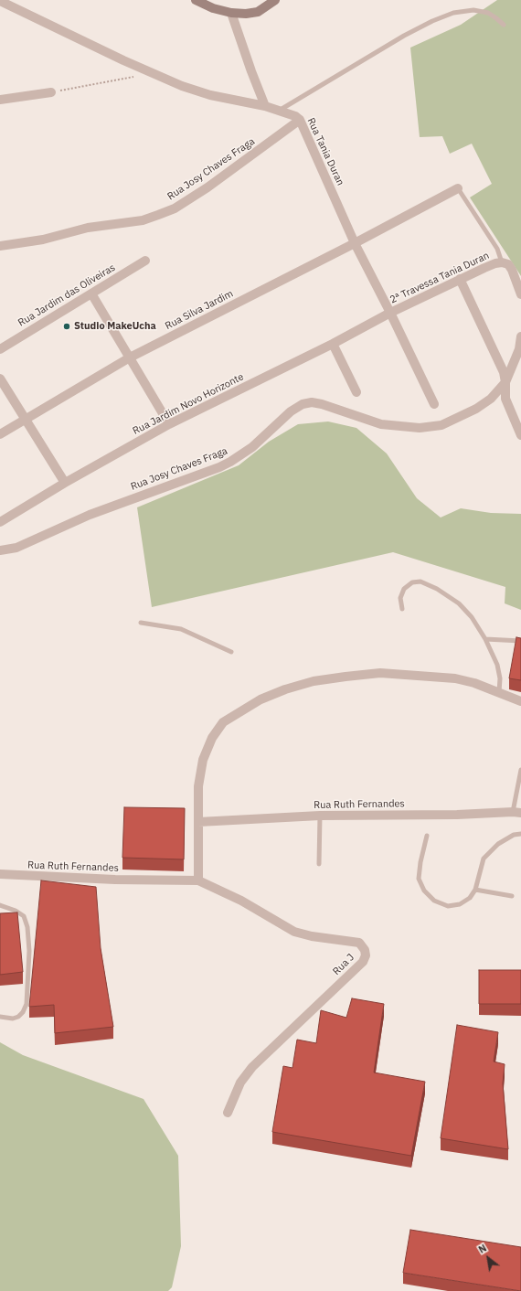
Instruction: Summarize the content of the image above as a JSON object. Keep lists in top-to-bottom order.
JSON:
{
  "streets": {
    "street": [
      "Rua Tania Duran",
      "Rua Josy Chaves Fraga",
      "2ª Travessa Tania Duran",
      "Rua Jardim das Oliveiras",
      "Rua Silva Jardim",
      "Rua Jardim Novo Horizonte",
      "Rua Ruth Fernandes",
      "Rua J"
    ]
  },
  "crossings": [
    ["Rua Tania Duran", "Rua Josy Chaves Fraga"],
    ["Rua Tania Duran", "2ª Travessa Tania Duran"],
    ["Rua Tania Duran", "Rua Silva Jardim"],
    ["Rua Tania Duran", "Rua Jardim Novo Horizonte"],
    ["2ª Travessa Tania Duran", "Rua Jardim Novo Horizonte"],
    ["Rua Ruth Fernandes", "Rua J"]
  ],
  "places": ["Studio MakeUcha"],
  "north": "top left"
}
